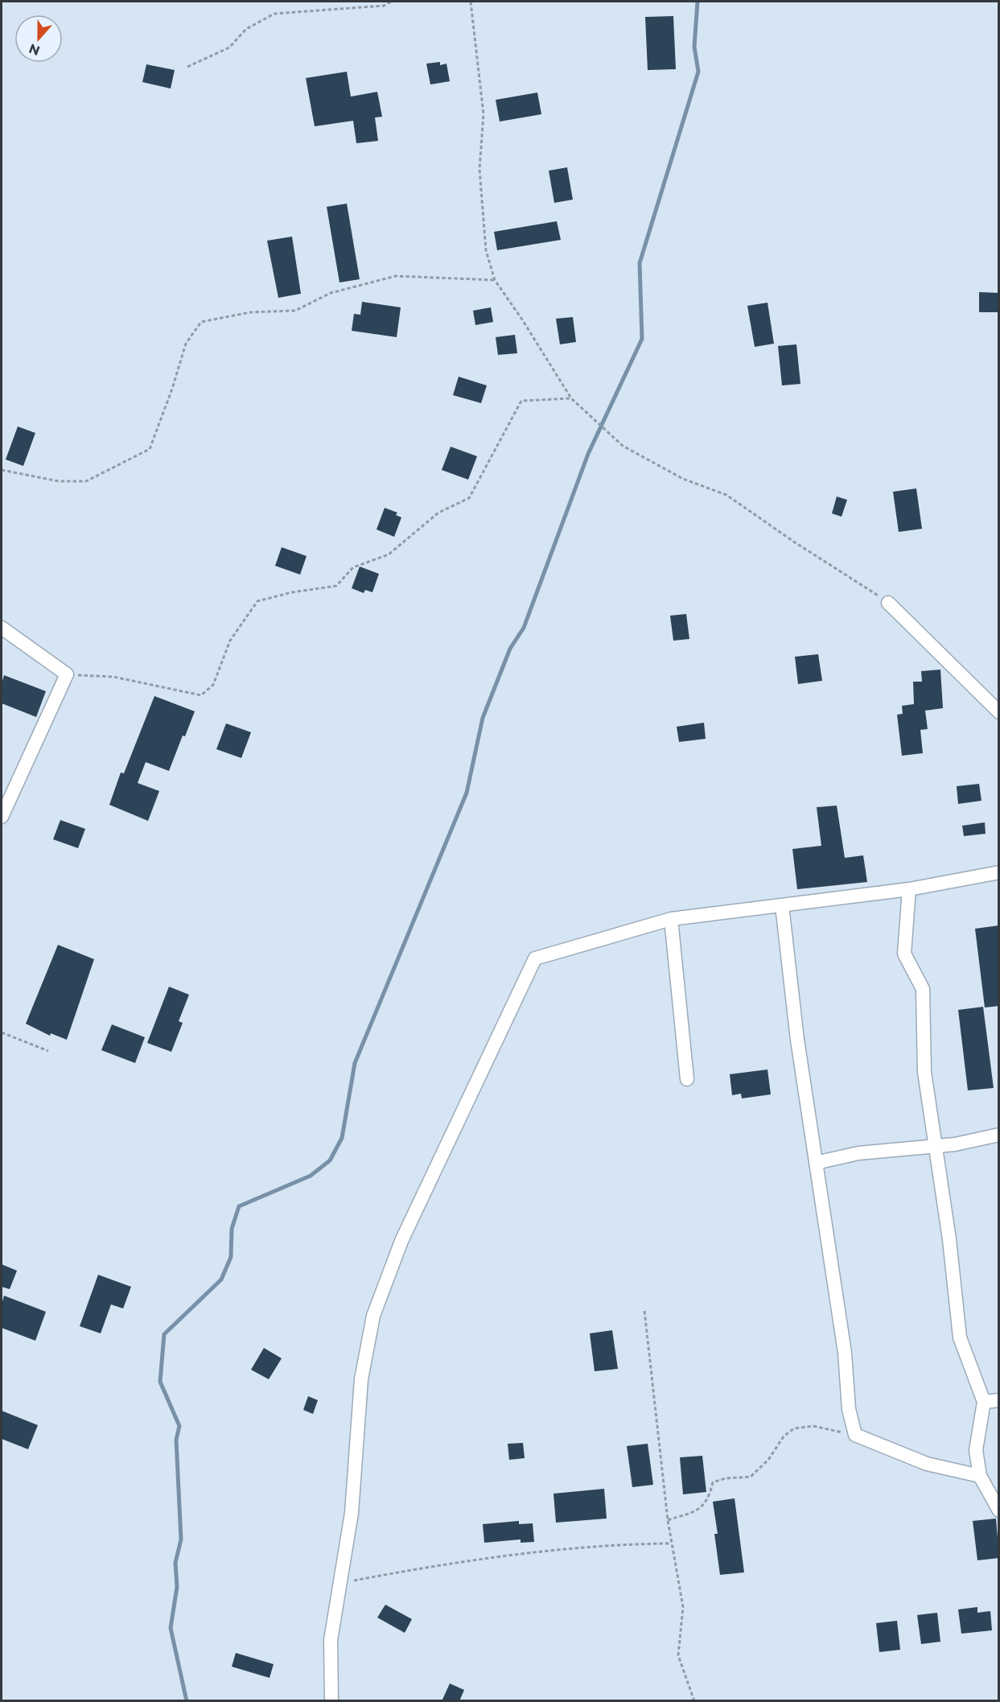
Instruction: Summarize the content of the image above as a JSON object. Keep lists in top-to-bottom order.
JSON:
{
  "north": "bottom"
}
